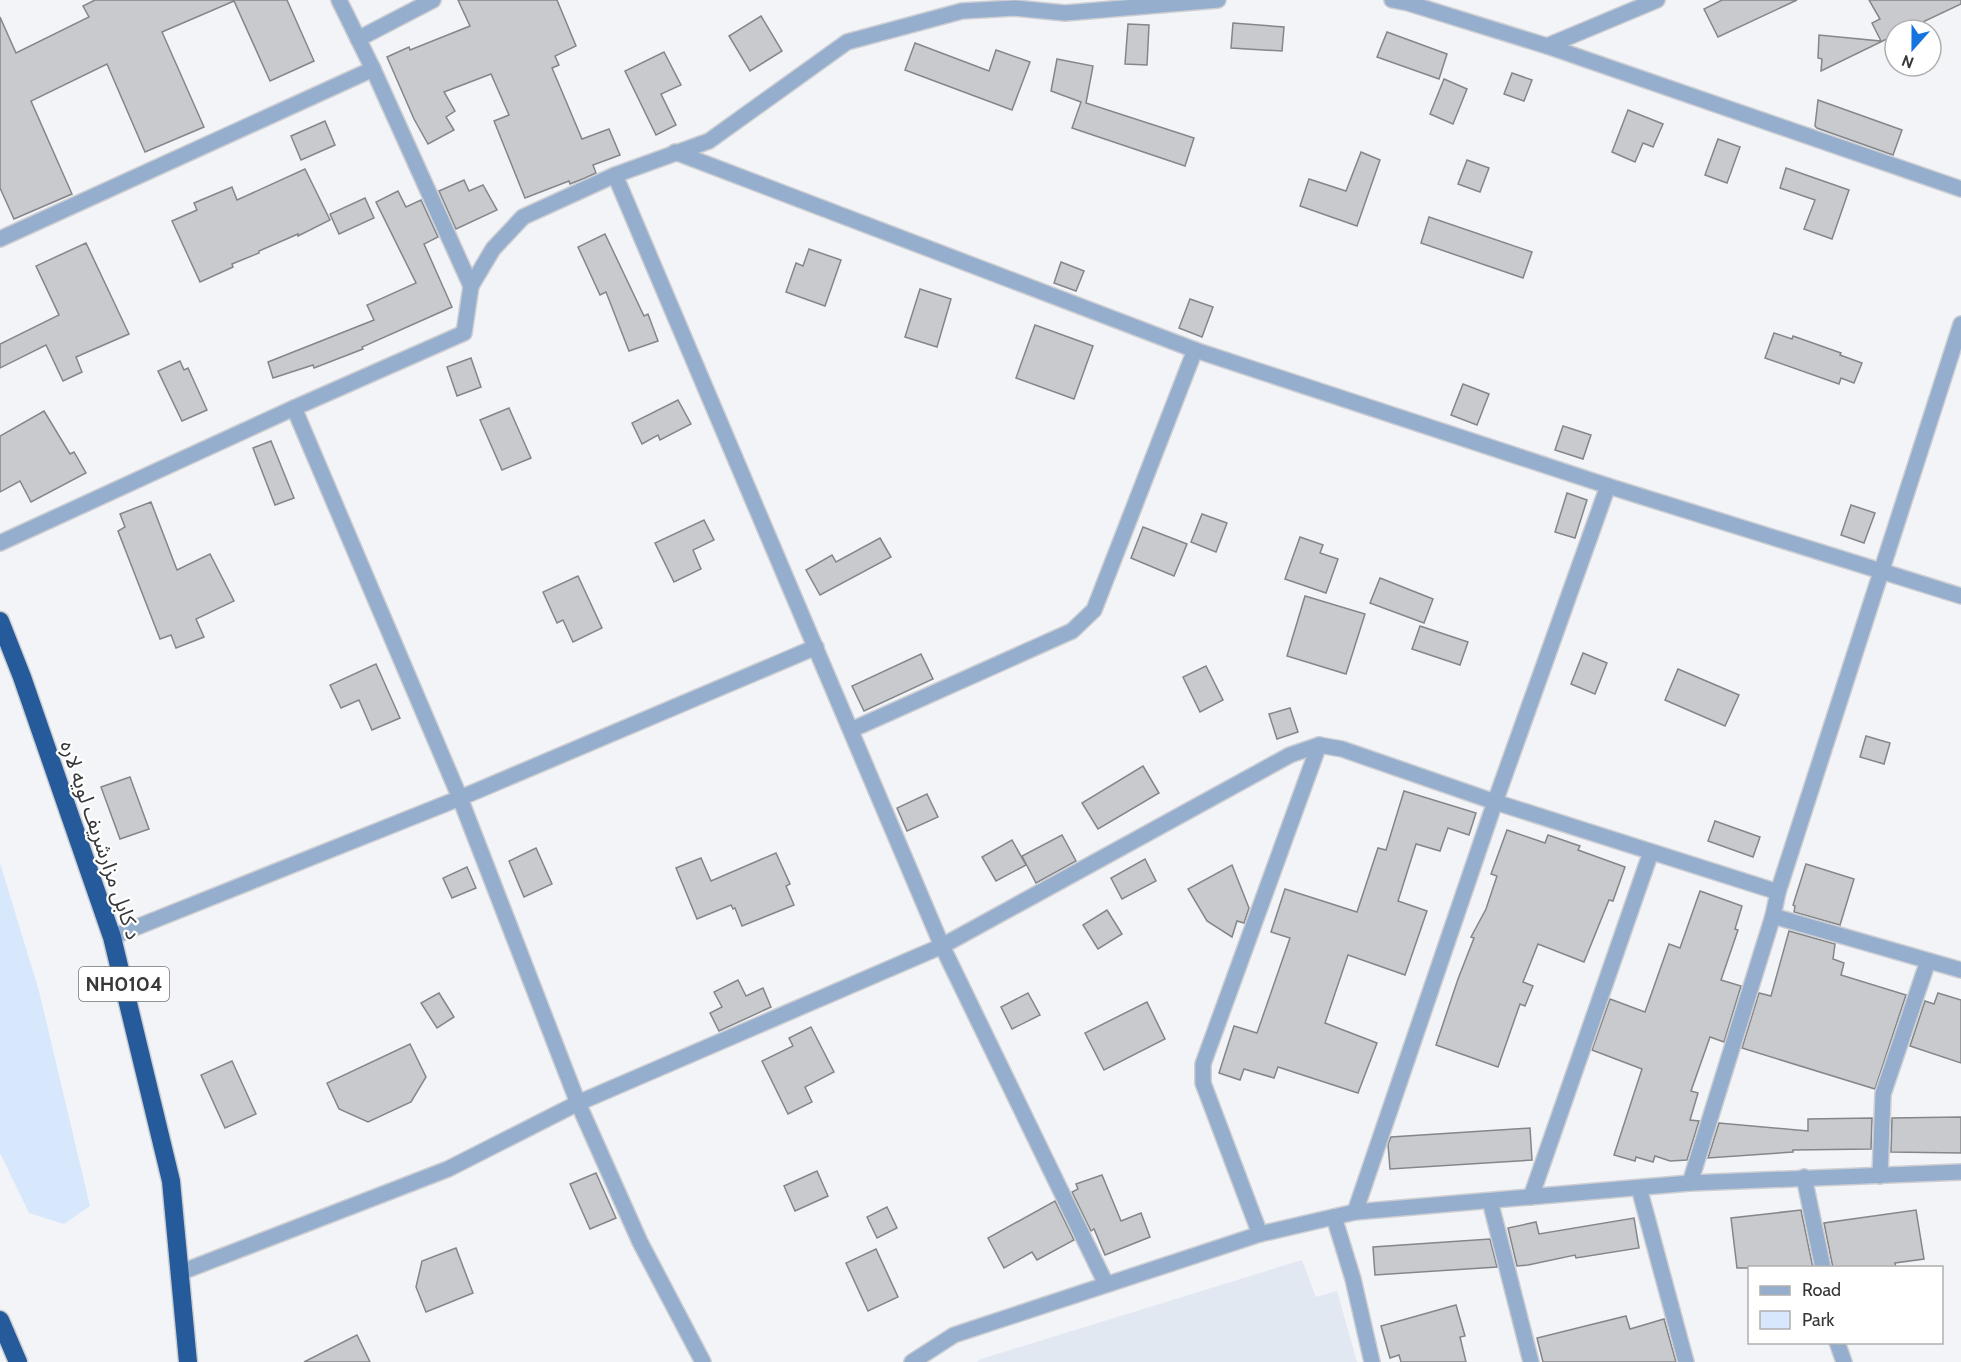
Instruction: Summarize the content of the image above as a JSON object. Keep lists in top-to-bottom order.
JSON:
{
  "streets": {
    "highway": ["د کابل مزارشریف لویه لاره", "NH0104"]
  },
  "legend": ["Road", "Park"],
  "north": "bottom"
}
